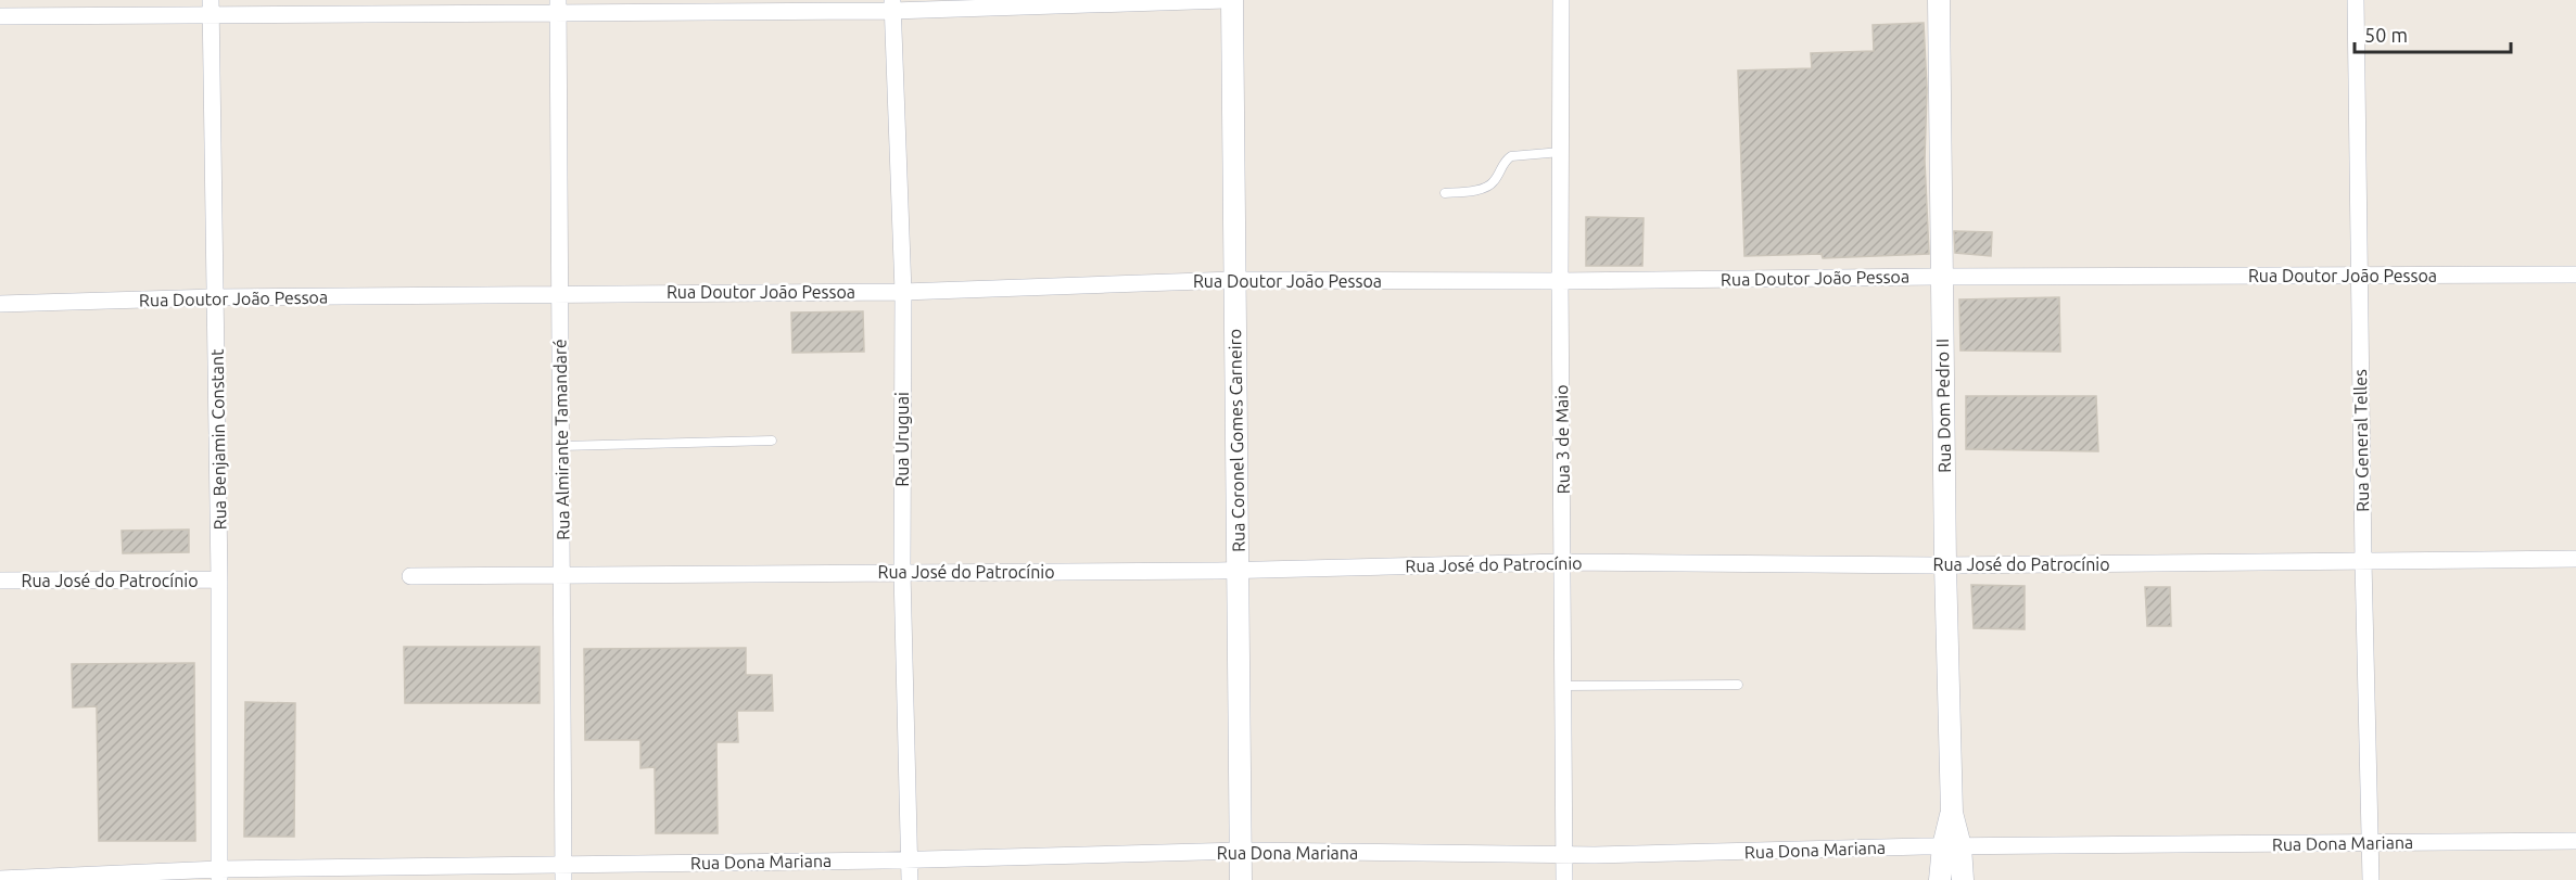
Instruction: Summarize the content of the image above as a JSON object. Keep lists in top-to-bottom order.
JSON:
{
  "streets": {
    "street": [
      "Rua Doutor João Pessoa",
      "Rua Dom Pedro II",
      "Rua Benjamin Constant",
      "Rua Almirante Tamandaré",
      "Rua Uruguai",
      "Rua 3 de Maio",
      "Rua Coronel Gomes Carneiro",
      "Rua General Telles",
      "Rua José do Patrocínio",
      "Rua Dona Mariana"
    ]
  },
  "crossings": [
    ["Rua Doutor João Pessoa", "Rua Dom Pedro II"],
    ["Rua Doutor João Pessoa", "Rua Benjamin Constant"],
    ["Rua Doutor João Pessoa", "Rua Almirante Tamandaré"],
    ["Rua Doutor João Pessoa", "Rua Uruguai"],
    ["Rua Doutor João Pessoa", "Rua 3 de Maio"],
    ["Rua Doutor João Pessoa", "Rua Coronel Gomes Carneiro"],
    ["Rua Doutor João Pessoa", "Rua General Telles"],
    ["Rua Dom Pedro II", "Rua José do Patrocínio"],
    ["Rua Dom Pedro II", "Rua Dona Mariana"],
    ["Rua Benjamin Constant", "Rua José do Patrocínio"],
    ["Rua Benjamin Constant", "Rua Dona Mariana"],
    ["Rua Almirante Tamandaré", "Rua José do Patrocínio"],
    ["Rua Almirante Tamandaré", "Rua Dona Mariana"],
    ["Rua Uruguai", "Rua José do Patrocínio"],
    ["Rua Uruguai", "Rua Dona Mariana"],
    ["Rua 3 de Maio", "Rua José do Patrocínio"],
    ["Rua 3 de Maio", "Rua Dona Mariana"],
    ["Rua Coronel Gomes Carneiro", "Rua José do Patrocínio"],
    ["Rua Coronel Gomes Carneiro", "Rua Dona Mariana"],
    ["Rua General Telles", "Rua José do Patrocínio"],
    ["Rua General Telles", "Rua Dona Mariana"]
  ],
  "scale_bar": "50 m"
}
